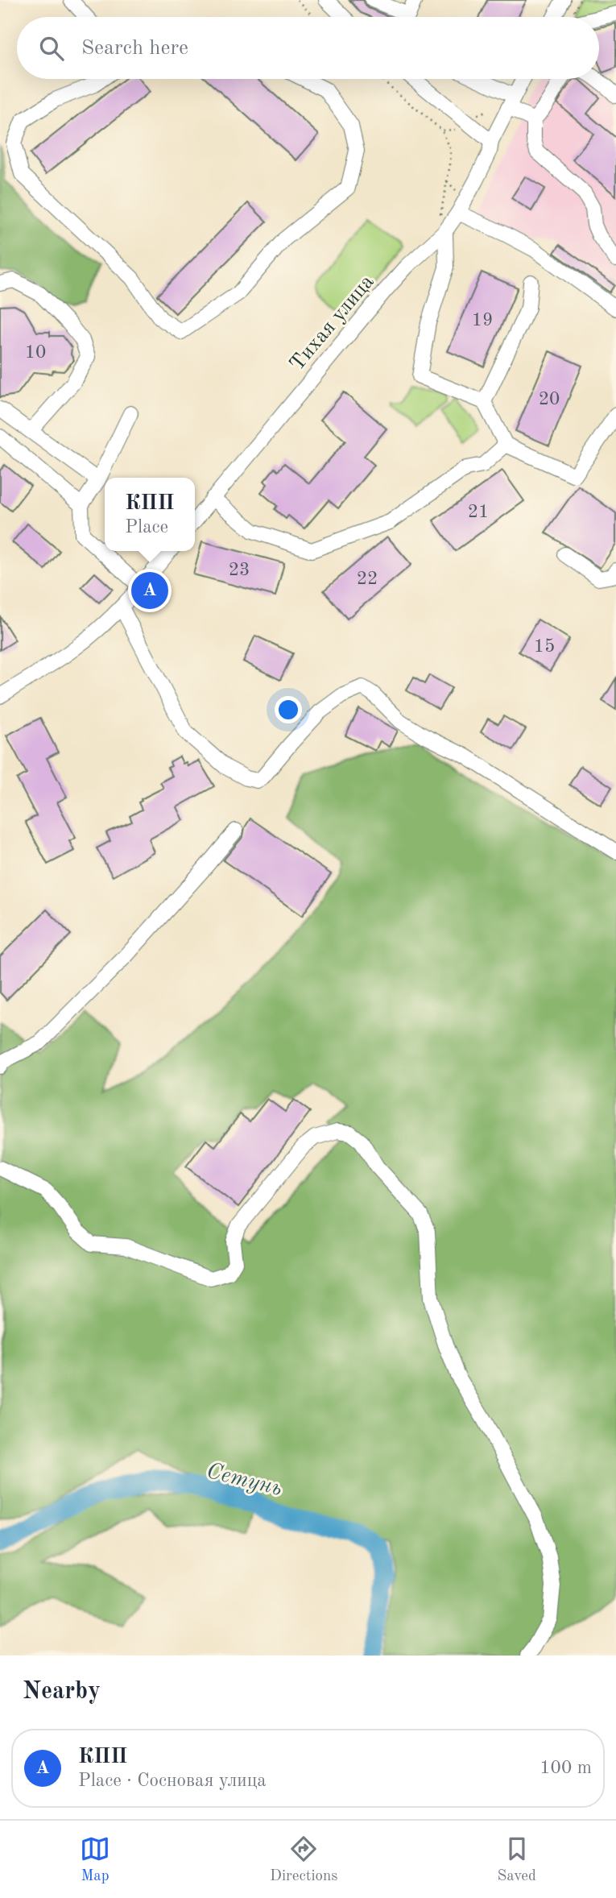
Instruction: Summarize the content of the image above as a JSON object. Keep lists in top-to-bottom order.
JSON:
{
  "streets": {
    "street": ["Тихая улица"]
  },
  "water": ["Сетунь"],
  "house_numbers": [
    "19",
    "10",
    "20",
    "21",
    "23",
    "22",
    "15"
  ],
  "page": {
    "search": "Search here",
    "popup": ["КПП", "Place"],
    "pins": "A",
    "heading": "Nearby",
    "list": [
      {
        "mark": "A",
        "name": "КПП",
        "note": "Place · Сосновая улица",
        "value": "100 m"
      }
    ],
    "nav": ["Map", "Directions", "Saved"]
  }
}
